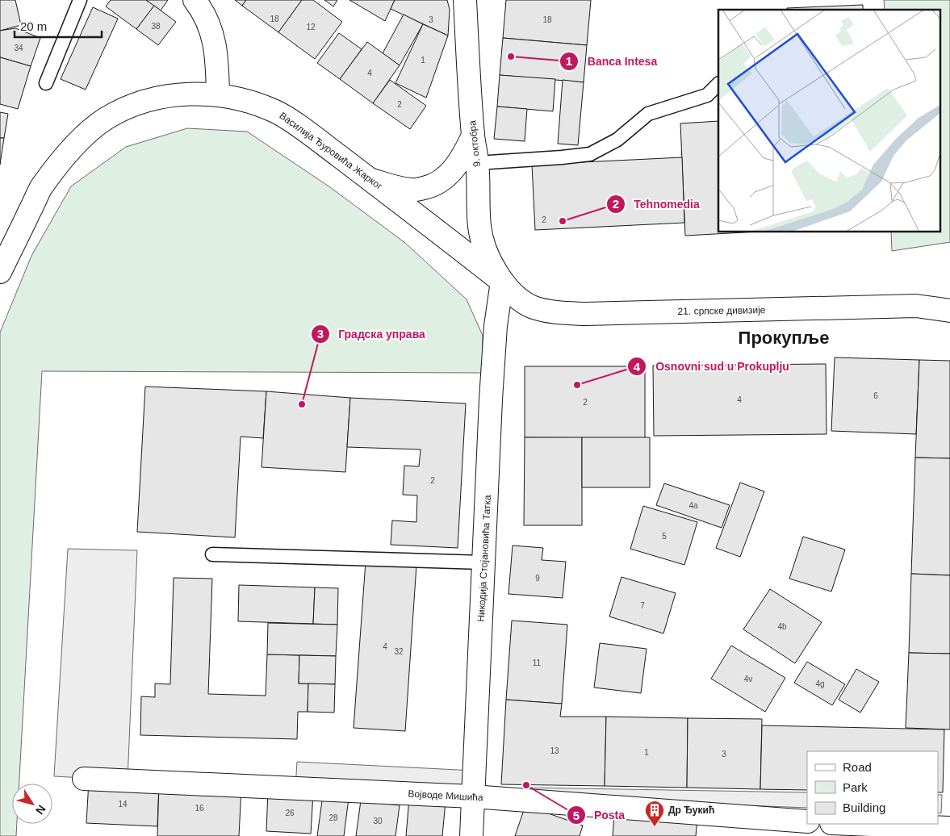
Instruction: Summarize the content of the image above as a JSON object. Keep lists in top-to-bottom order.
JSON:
{
  "streets": {
    "main road": [
      "9. октобра",
      "Василија Ђуровића Жарког",
      "21. српске дивизије",
      "Никодија Стојановића Татка",
      "Војводе Мишића"
    ]
  },
  "crossings": [
    ["9. октобра", "Василија Ђуровића Жарког"],
    ["9. октобра", "21. српске дивизије"],
    ["9. октобра", "Никодија Стојановића Татка"],
    ["Василија Ђуровића Жарког", "21. српске дивизије"],
    ["Василија Ђуровића Жарког", "Никодија Стојановића Татка"],
    ["21. српске дивизије", "Никодија Стојановића Татка"],
    ["Никодија Стојановића Татка", "Војводе Мишића"]
  ],
  "districts": ["Прокупље"],
  "places": {
    "other": [
      "Banca Intesa",
      "Tehnomedia",
      "Osnovni sud u Prokuplju",
      "Градска управа",
      "Posta"
    ],
    "building": ["Др Ђукић"]
  },
  "house_numbers": [
    "18",
    "3",
    "18",
    "38",
    "12",
    "34",
    "1",
    "4",
    "2",
    "2",
    "6",
    "4",
    "2",
    "2",
    "4a",
    "5",
    "9",
    "7",
    "4b",
    "4",
    "32",
    "11",
    "4v",
    "4g",
    "13",
    "1",
    "3",
    "14",
    "16",
    "26",
    "28",
    "30"
  ],
  "legend": ["Road", "Park", "Building"],
  "scale_bar": "20 m",
  "north": "bottom right"
}
